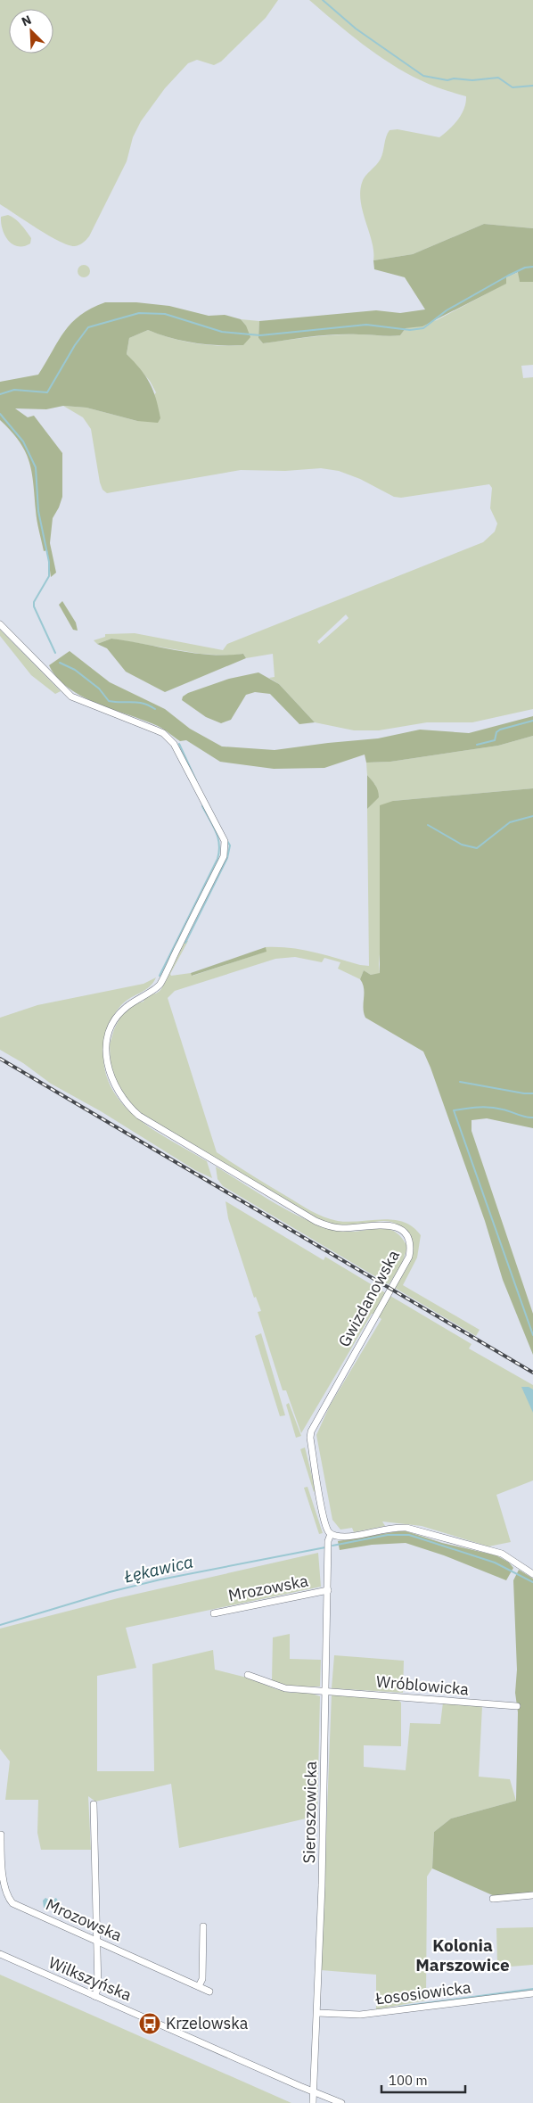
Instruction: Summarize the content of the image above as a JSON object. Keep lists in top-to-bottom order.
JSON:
{
  "streets": {
    "street": [
      "Gwizdanowska",
      "Mrozowska",
      "Wróblowicka",
      "Sieroszowicka",
      "Wilkszyńska",
      "Łososiowicka"
    ]
  },
  "crossings": [
    ["Gwizdanowska", "Sieroszowicka"],
    ["Mrozowska", "Sieroszowicka"],
    ["Wróblowicka", "Sieroszowicka"],
    ["Sieroszowicka", "Wilkszyńska"],
    ["Sieroszowicka", "Łososiowicka"]
  ],
  "districts": ["Kolonia Marszowice"],
  "water": ["Łękawica"],
  "places": {
    "bus stop": ["Krzelowska"]
  },
  "scale_bar": "100 m",
  "north": "top left"
}
